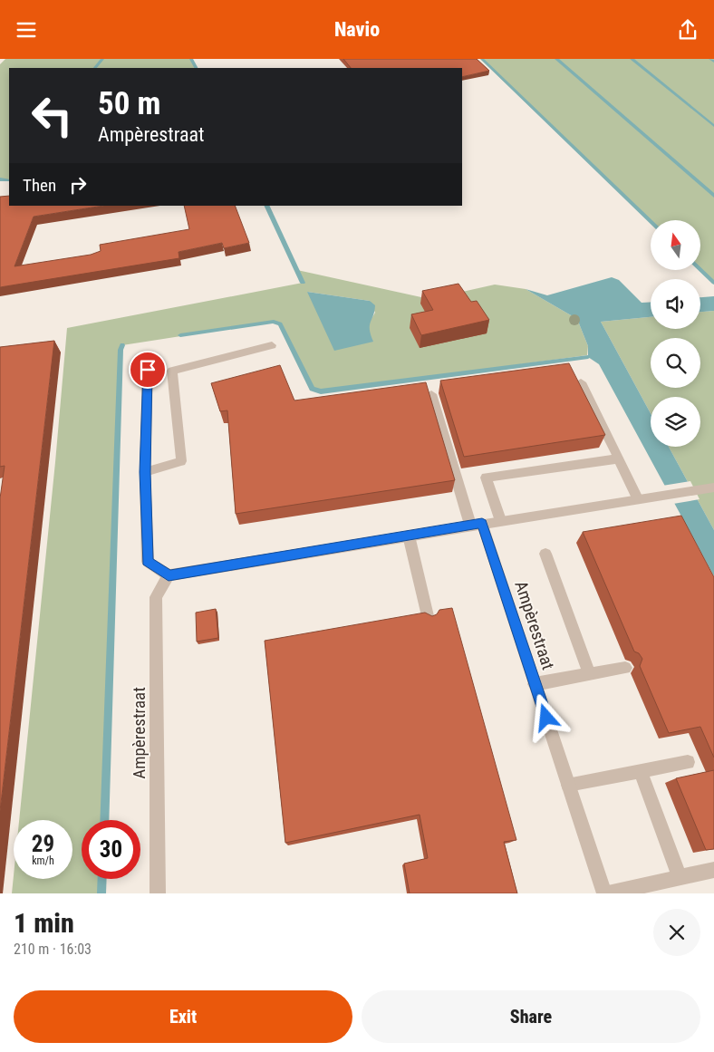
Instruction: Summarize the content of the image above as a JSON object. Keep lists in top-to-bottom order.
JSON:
{
  "streets": {
    "street": ["Ampèrestraat"]
  },
  "north": "top",
  "page": {
    "header": "Navio",
    "turn": ["50 m", "Ampèrestraat"],
    "then": "Then",
    "speed": "29 km/h",
    "limit": "30",
    "heading": ["1 min", "210 m · 16:03"],
    "buttons": ["Exit", "Share"]
  }
}
